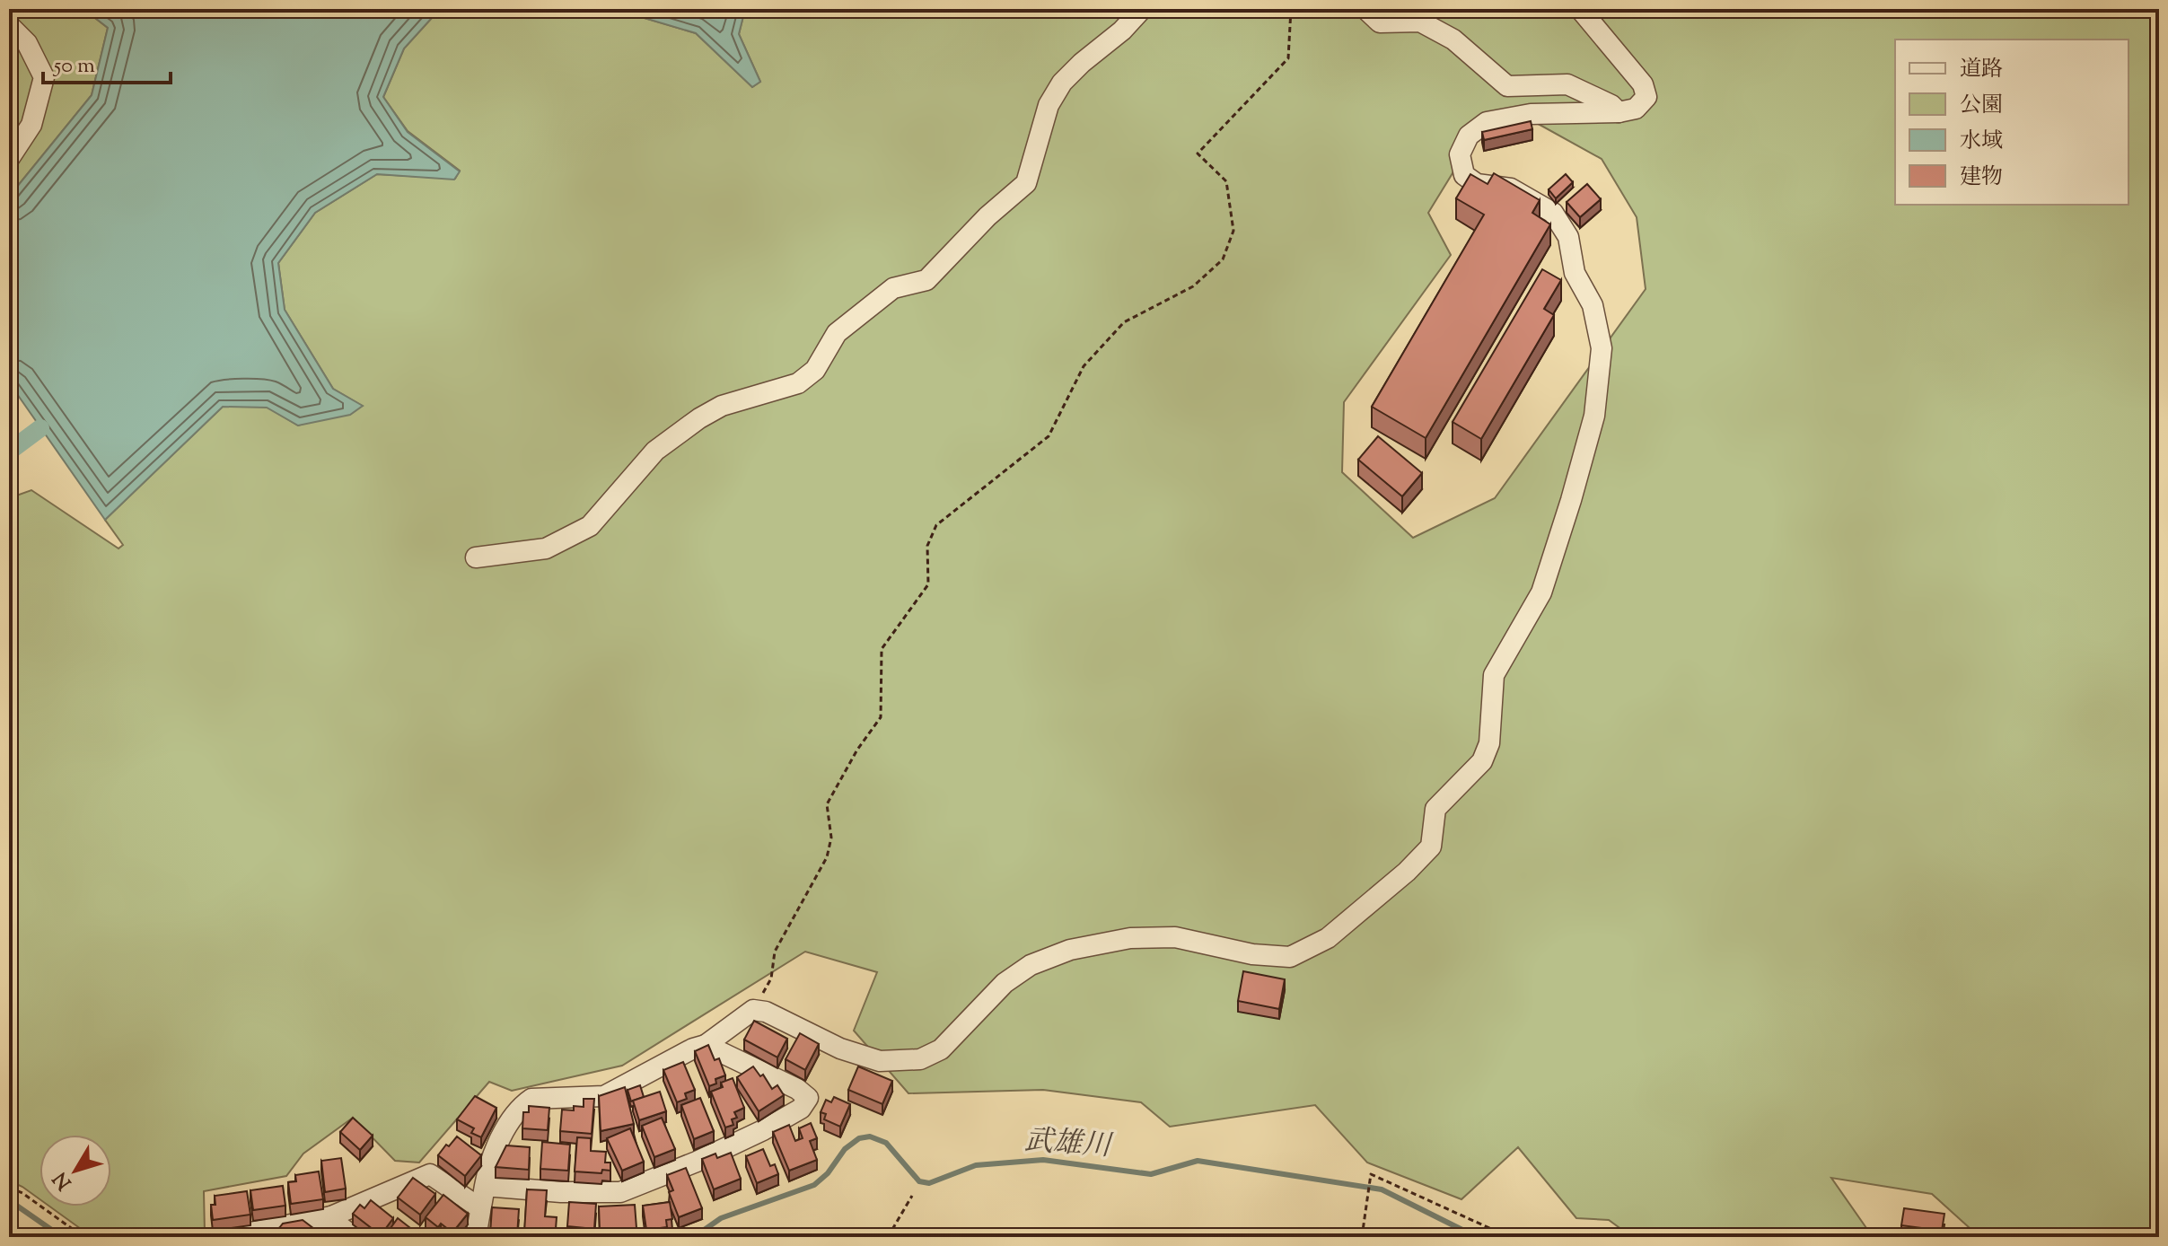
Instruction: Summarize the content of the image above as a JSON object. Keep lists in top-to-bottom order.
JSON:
{
  "water": ["武雄川"],
  "legend": [
    "道路",
    "公園",
    "水域",
    "建物"
  ],
  "scale_bar": "50 m",
  "north": "bottom left"
}
